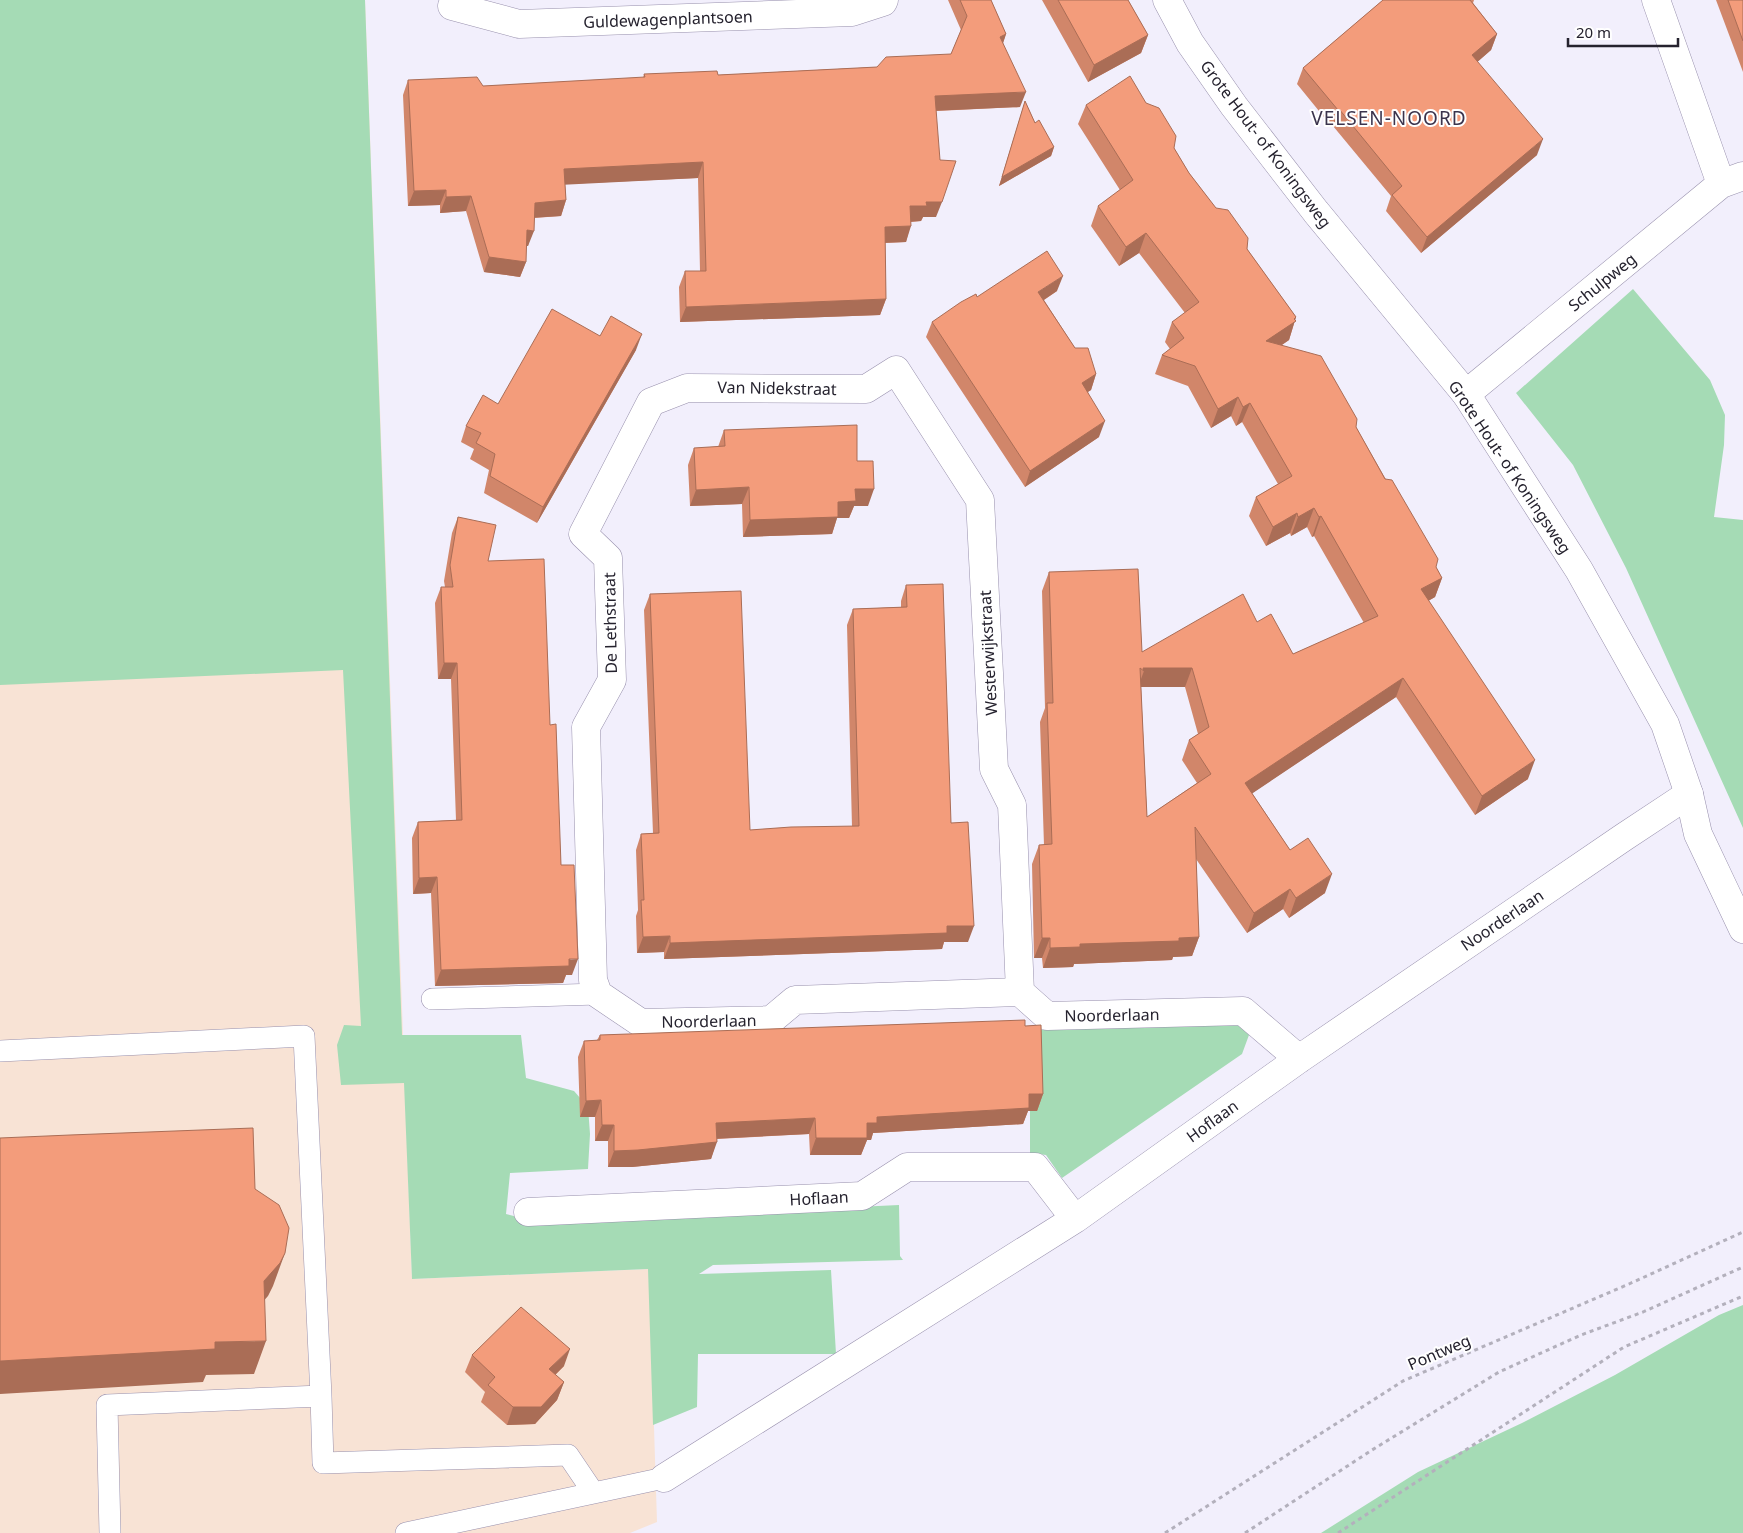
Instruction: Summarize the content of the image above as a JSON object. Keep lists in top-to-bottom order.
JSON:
{
  "streets": {
    "street": [
      "Guldewagenplantsoen",
      "Grote Hout- of Koningsweg",
      "Schulpweg",
      "Van Nidekstraat",
      "De Lethstraat",
      "Westerwijkstraat",
      "Noorderlaan",
      "Hoflaan"
    ],
    "path": ["Pontweg"]
  },
  "crossings": [
    ["Grote Hout- of Koningsweg", "Schulpweg"],
    ["Grote Hout- of Koningsweg", "Noorderlaan"],
    ["Van Nidekstraat", "De Lethstraat"],
    ["Van Nidekstraat", "Westerwijkstraat"],
    ["De Lethstraat", "Noorderlaan"],
    ["Westerwijkstraat", "Noorderlaan"],
    ["Noorderlaan", "Hoflaan"]
  ],
  "districts": ["VELSEN-NOORD"],
  "scale_bar": "20 m"
}
